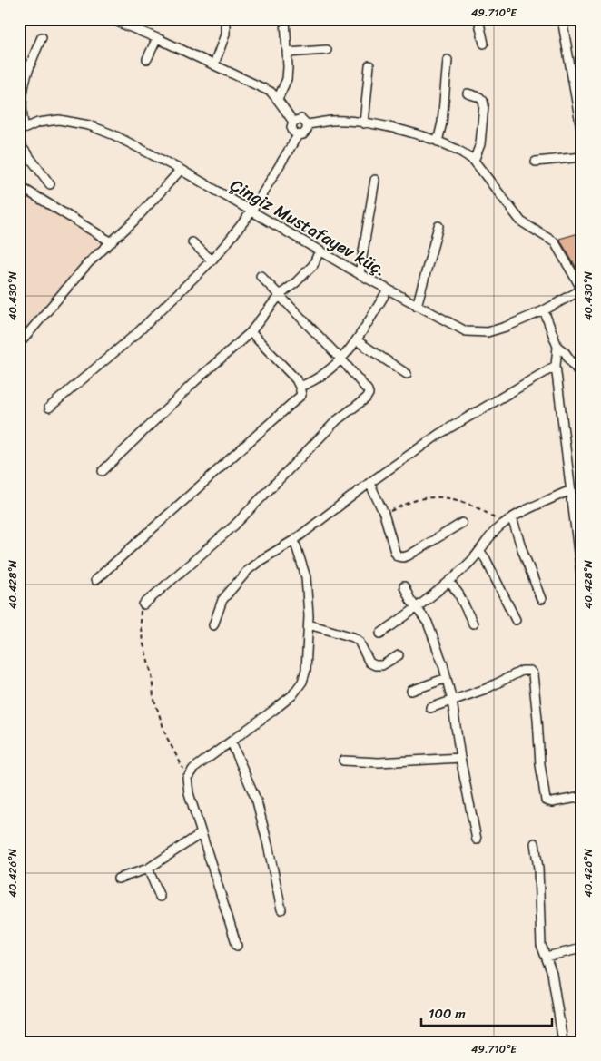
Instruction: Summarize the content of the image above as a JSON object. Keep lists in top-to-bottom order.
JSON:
{
  "streets": {
    "street": ["Çingiz Mustafayev küç."]
  },
  "scale_bar": "100 m",
  "coordinates": [
    "49.710°E",
    "40.430°N",
    "40.428°N",
    "40.426°N"
  ]
}
